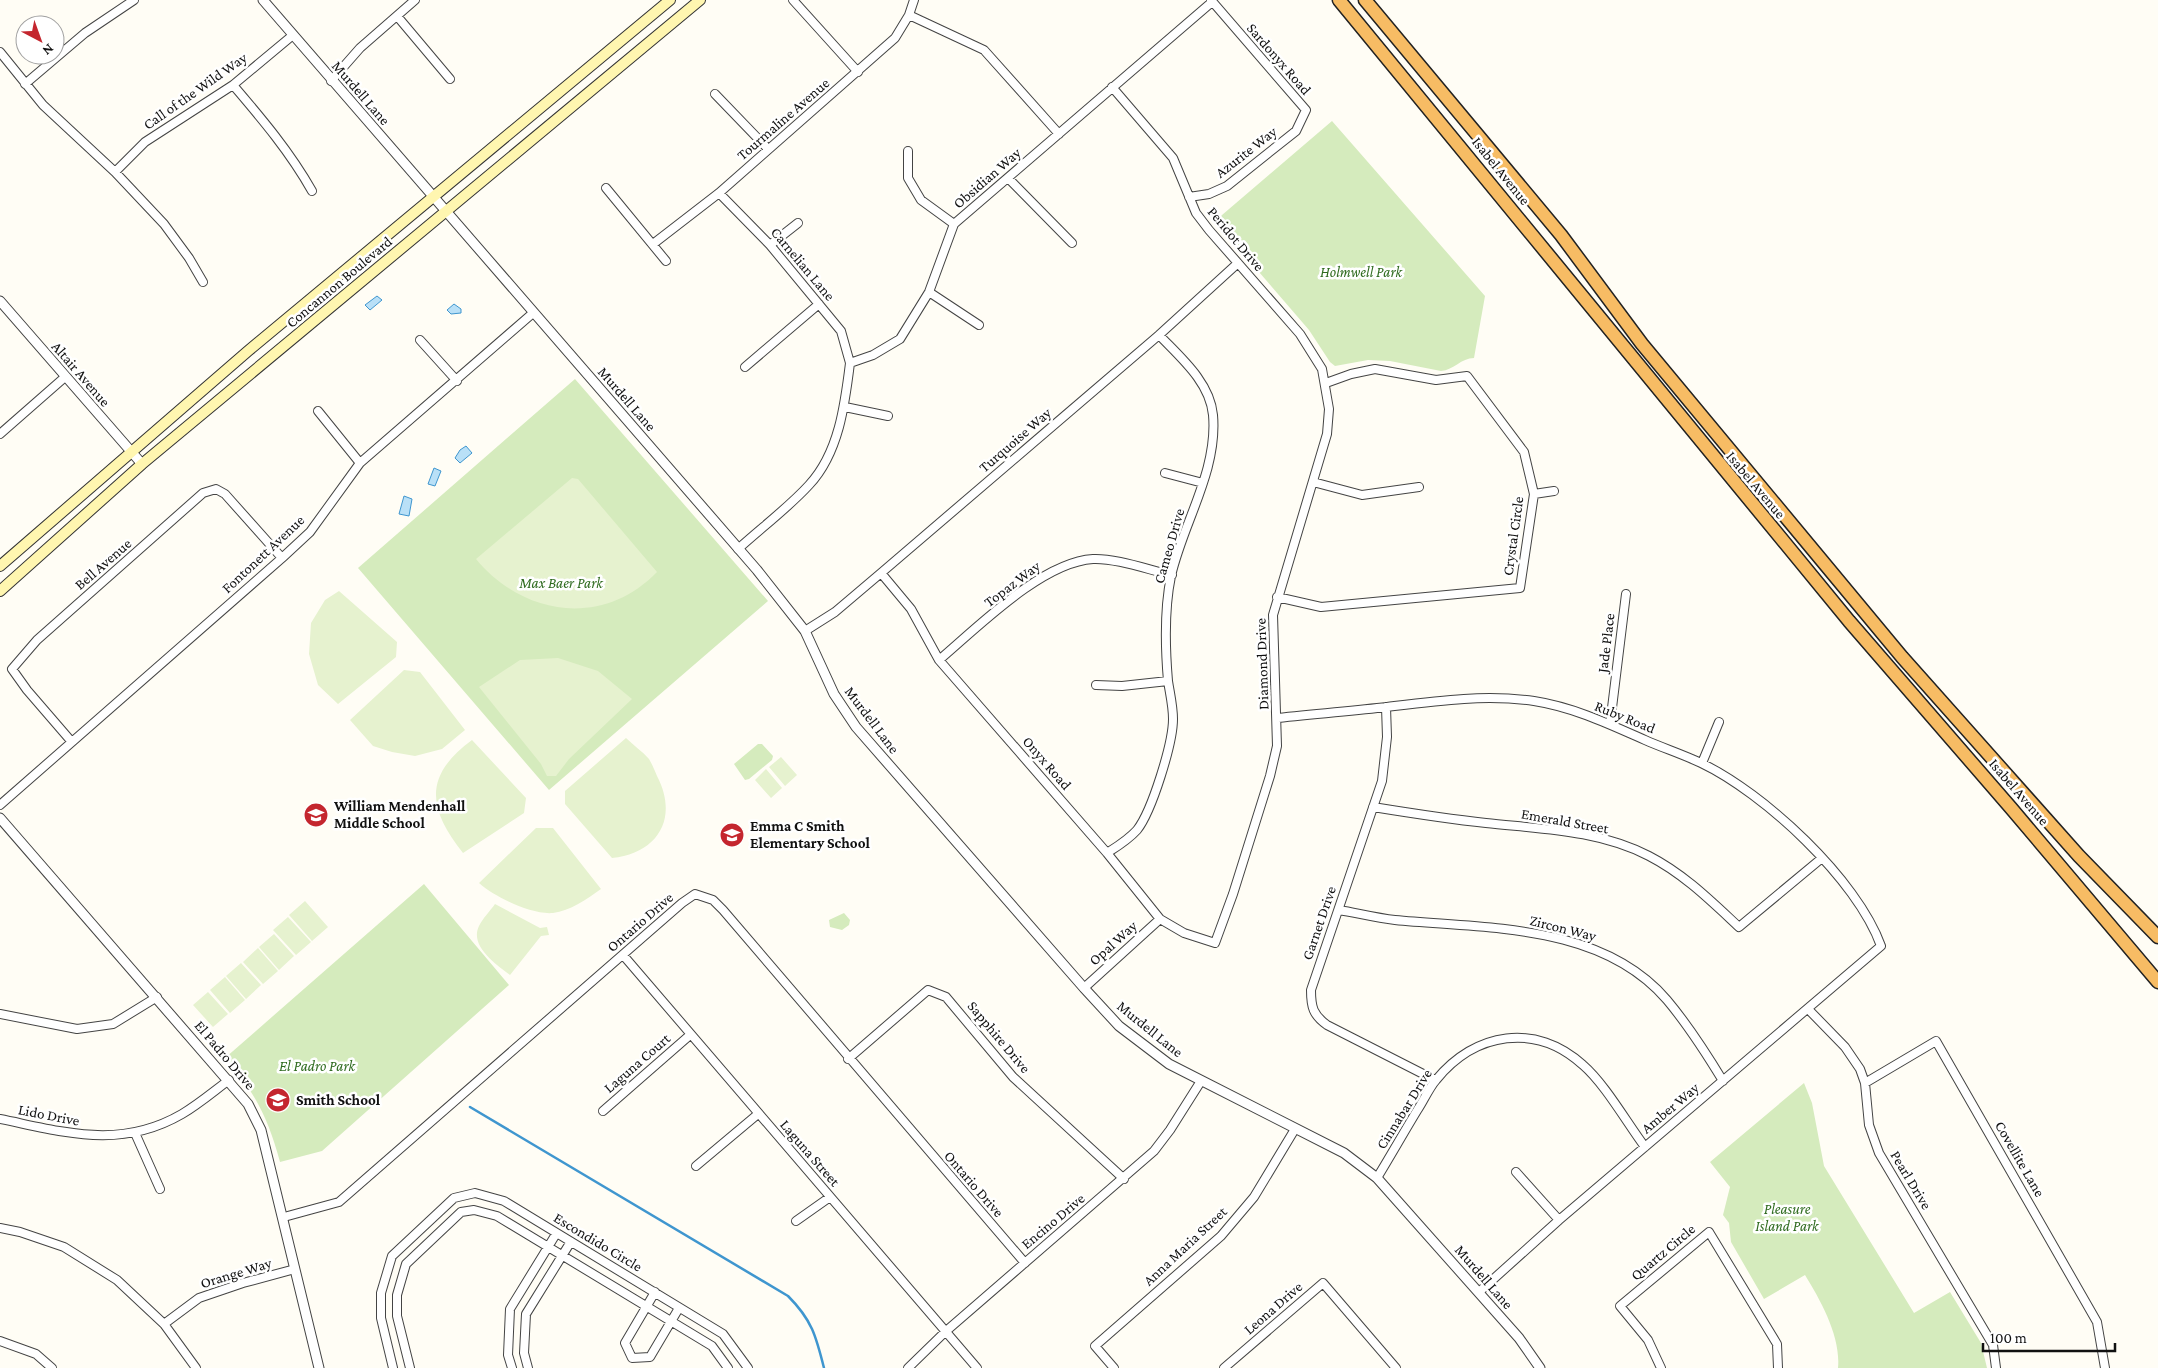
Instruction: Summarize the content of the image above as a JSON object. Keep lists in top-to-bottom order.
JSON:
{
  "streets": {
    "highway": ["Isabel Avenue"],
    "main road": ["Concannon Boulevard"],
    "street": [
      "Sardonyx Road",
      "Call of the Wild Way",
      "Murdell Lane",
      "Tourmaline Avenue",
      "Azurite Way",
      "Obsidian Way",
      "Peridot Drive",
      "Carnelian Lane",
      "Altair Avenue",
      "Turquoise Way",
      "Crystal Circle",
      "Cameo Drive",
      "Fontonett Avenue",
      "Bell Avenue",
      "Topaz Way",
      "Jade Place",
      "Diamond Drive",
      "Ruby Road",
      "Onyx Road",
      "Emerald Street",
      "Ontario Drive",
      "Garnet Drive",
      "Zircon Way",
      "Opal Way",
      "Sapphire Drive",
      "El Padro Drive",
      "Laguna Court",
      "Amber Way",
      "Cinnabar Drive",
      "Lido Drive",
      "Laguna Street",
      "Covellite Lane",
      "Pearl Drive",
      "Encino Drive",
      "Escondido Circle",
      "Anna Maria Street",
      "Quartz Circle",
      "Orange Way",
      "Leona Drive"
    ]
  },
  "crossings": [
    ["Sardonyx Road", "Azurite Way"],
    ["Sardonyx Road", "Obsidian Way"],
    ["Call of the Wild Way", "Murdell Lane"],
    ["Murdell Lane", "Concannon Boulevard"],
    ["Murdell Lane", "Turquoise Way"],
    ["Murdell Lane", "Fontonett Avenue"],
    ["Murdell Lane", "Opal Way"],
    ["Murdell Lane", "Amber Way"],
    ["Murdell Lane", "Cinnabar Drive"],
    ["Murdell Lane", "Encino Drive"],
    ["Murdell Lane", "Anna Maria Street"],
    ["Tourmaline Avenue", "Carnelian Lane"],
    ["Azurite Way", "Peridot Drive"],
    ["Obsidian Way", "Peridot Drive"],
    ["Obsidian Way", "Carnelian Lane"],
    ["Peridot Drive", "Turquoise Way"],
    ["Peridot Drive", "Crystal Circle"],
    ["Peridot Drive", "Diamond Drive"],
    ["Concannon Boulevard", "Altair Avenue"],
    ["Turquoise Way", "Cameo Drive"],
    ["Turquoise Way", "Onyx Road"],
    ["Crystal Circle", "Diamond Drive"],
    ["Cameo Drive", "Topaz Way"],
    ["Cameo Drive", "Onyx Road"],
    ["Fontonett Avenue", "Bell Avenue"],
    ["Topaz Way", "Onyx Road"],
    ["Jade Place", "Ruby Road"],
    ["Diamond Drive", "Ruby Road"],
    ["Diamond Drive", "Onyx Road"],
    ["Ruby Road", "Emerald Street"],
    ["Ruby Road", "Garnet Drive"],
    ["Ruby Road", "Amber Way"],
    ["Onyx Road", "Opal Way"],
    ["Emerald Street", "Garnet Drive"],
    ["Ontario Drive", "Sapphire Drive"],
    ["Ontario Drive", "El Padro Drive"],
    ["Ontario Drive", "Laguna Street"],
    ["Ontario Drive", "Encino Drive"],
    ["Garnet Drive", "Zircon Way"],
    ["Garnet Drive", "Cinnabar Drive"],
    ["Zircon Way", "Amber Way"],
    ["Sapphire Drive", "Encino Drive"],
    ["El Padro Drive", "Lido Drive"],
    ["El Padro Drive", "Orange Way"],
    ["Laguna Court", "Laguna Street"],
    ["Amber Way", "Cinnabar Drive"],
    ["Amber Way", "Pearl Drive"],
    ["Laguna Street", "Encino Drive"],
    ["Covellite Lane", "Pearl Drive"]
  ],
  "parks": [
    "Holmwell Park",
    "Max Baer Park",
    "El Padro Park",
    "Pleasure Island Park"
  ],
  "places": {
    "school or university": ["William Mendenhall Middle School", "Emma C Smith Elementary School", "Smith School"]
  },
  "scale_bar": "100 m",
  "north": "bottom right"
}
